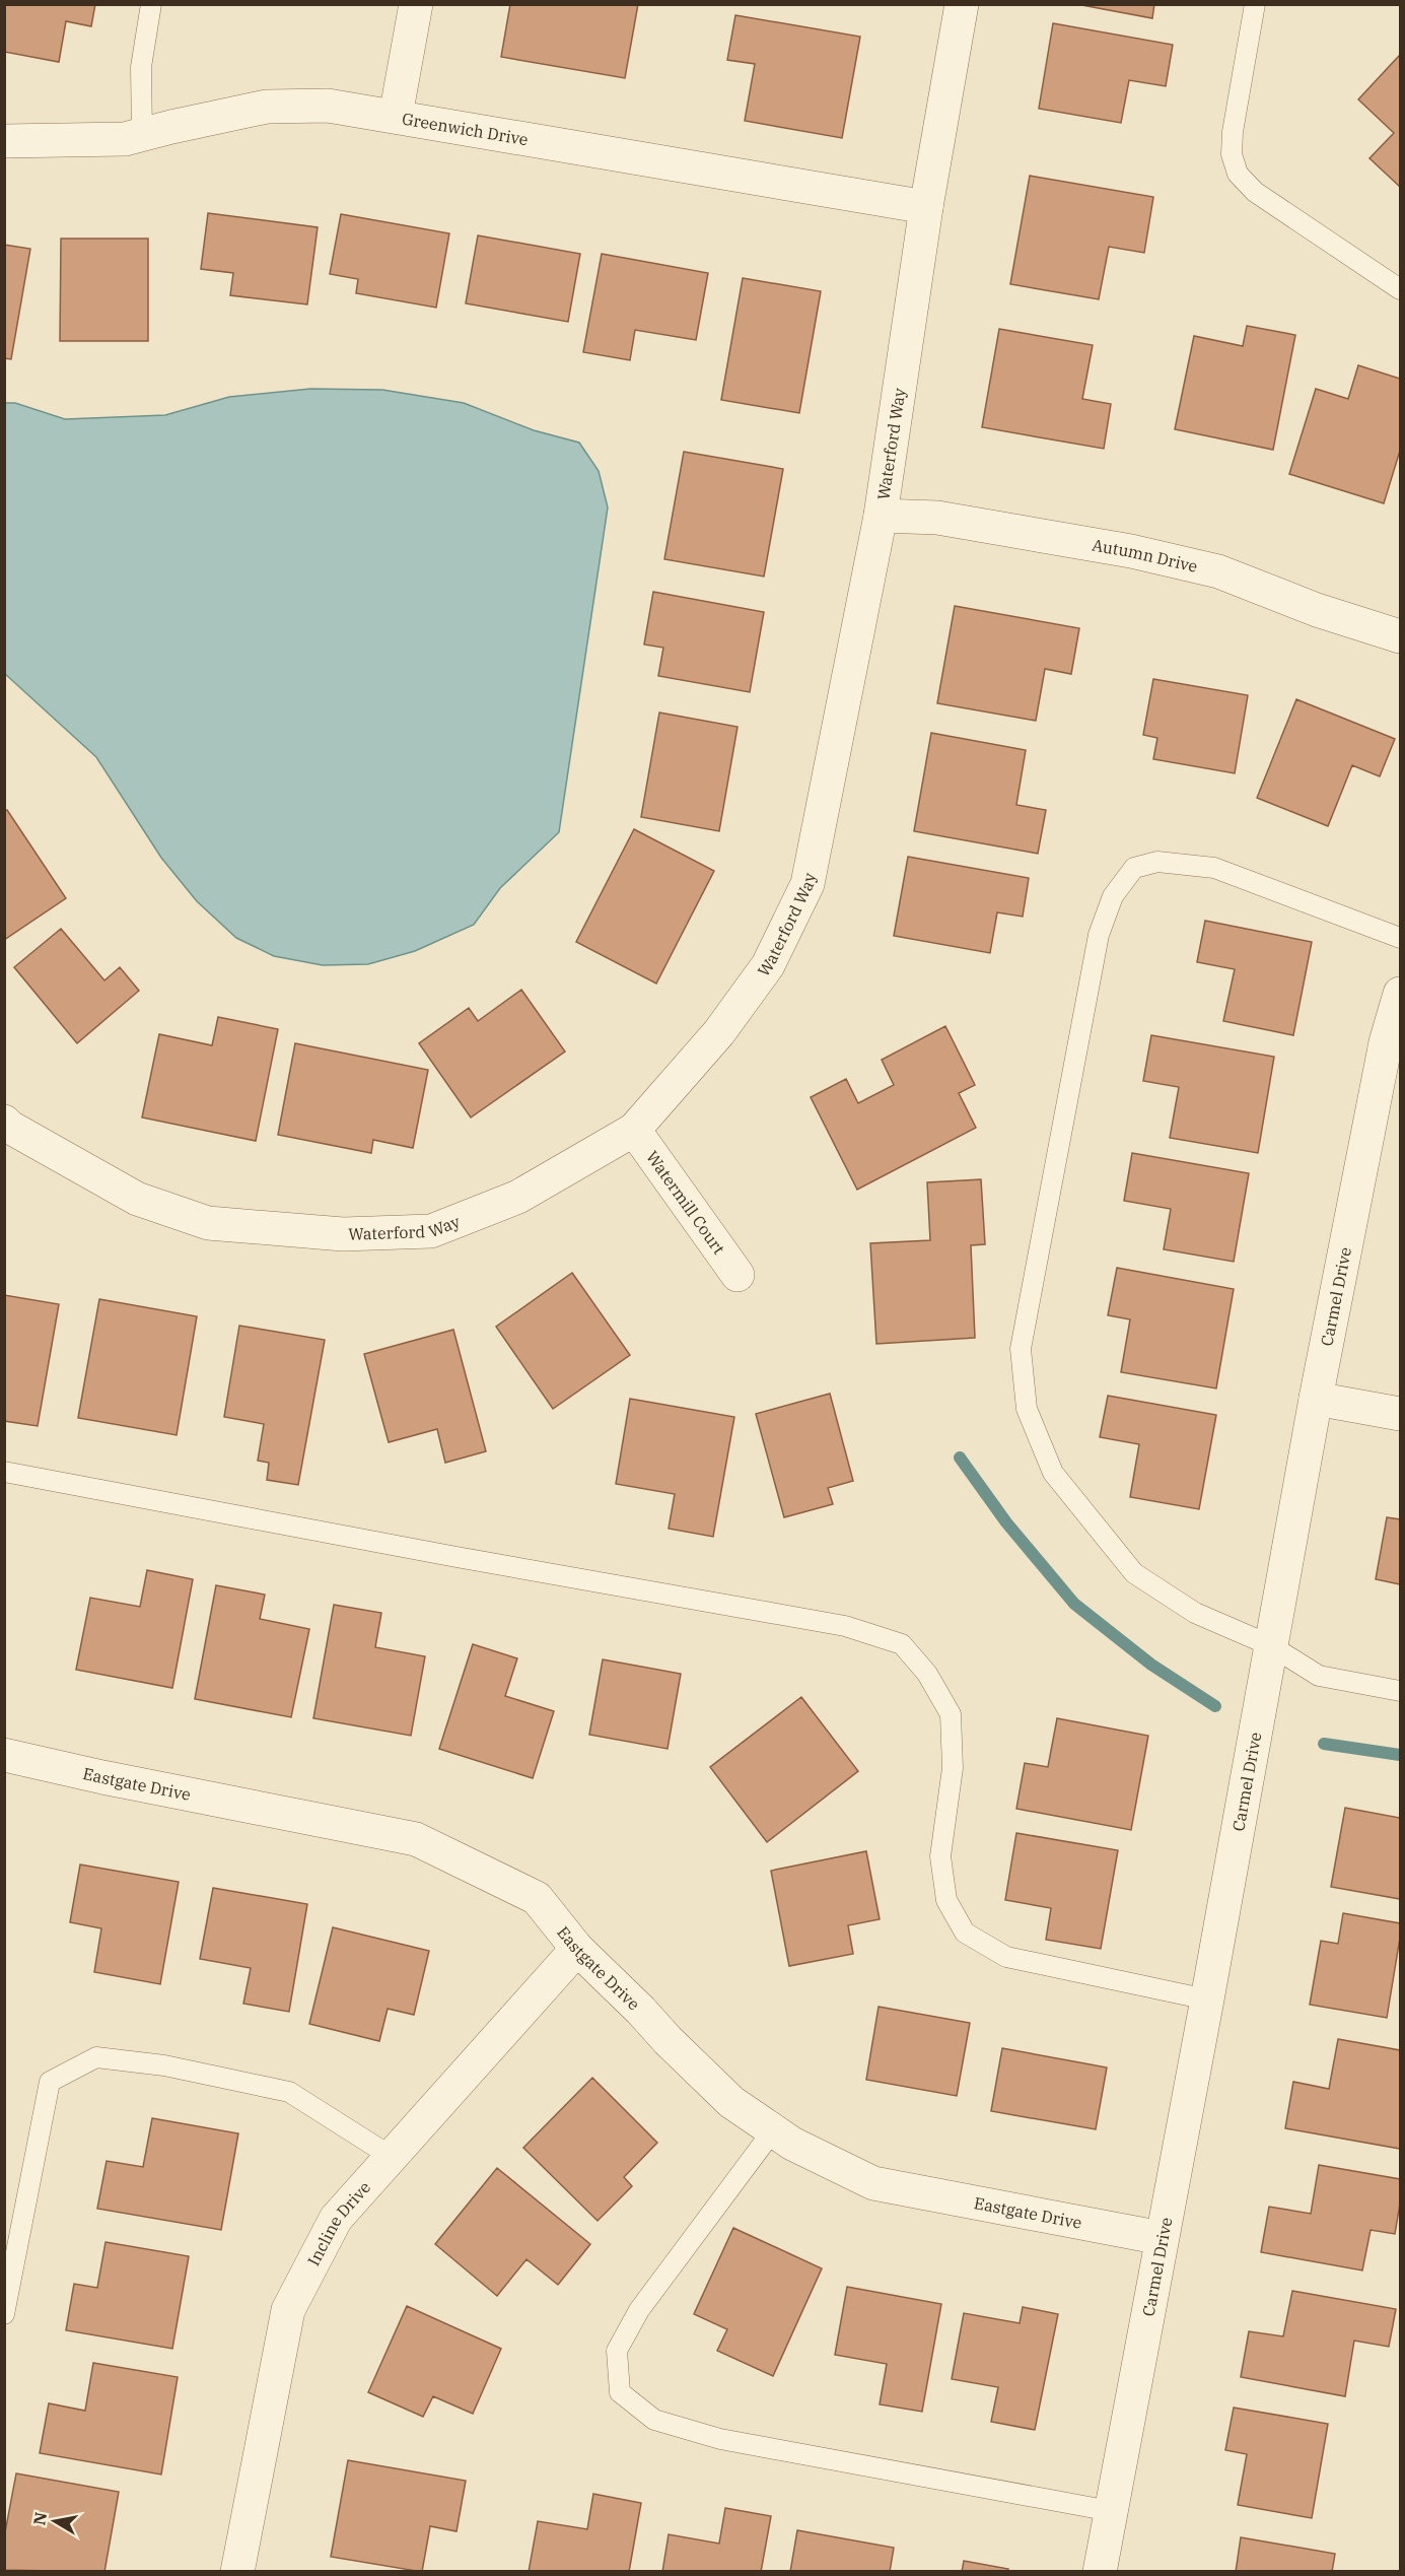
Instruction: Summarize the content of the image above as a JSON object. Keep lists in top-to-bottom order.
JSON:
{
  "streets": {
    "street": [
      "Greenwich Drive",
      "Waterford Way",
      "Autumn Drive",
      "Watermill Court",
      "Carmel Drive",
      "Eastgate Drive",
      "Incline Drive"
    ]
  },
  "crossings": [
    ["Greenwich Drive", "Waterford Way"],
    ["Waterford Way", "Autumn Drive"],
    ["Waterford Way", "Watermill Court"],
    ["Carmel Drive", "Eastgate Drive"],
    ["Eastgate Drive", "Incline Drive"]
  ],
  "north": "left"
}
